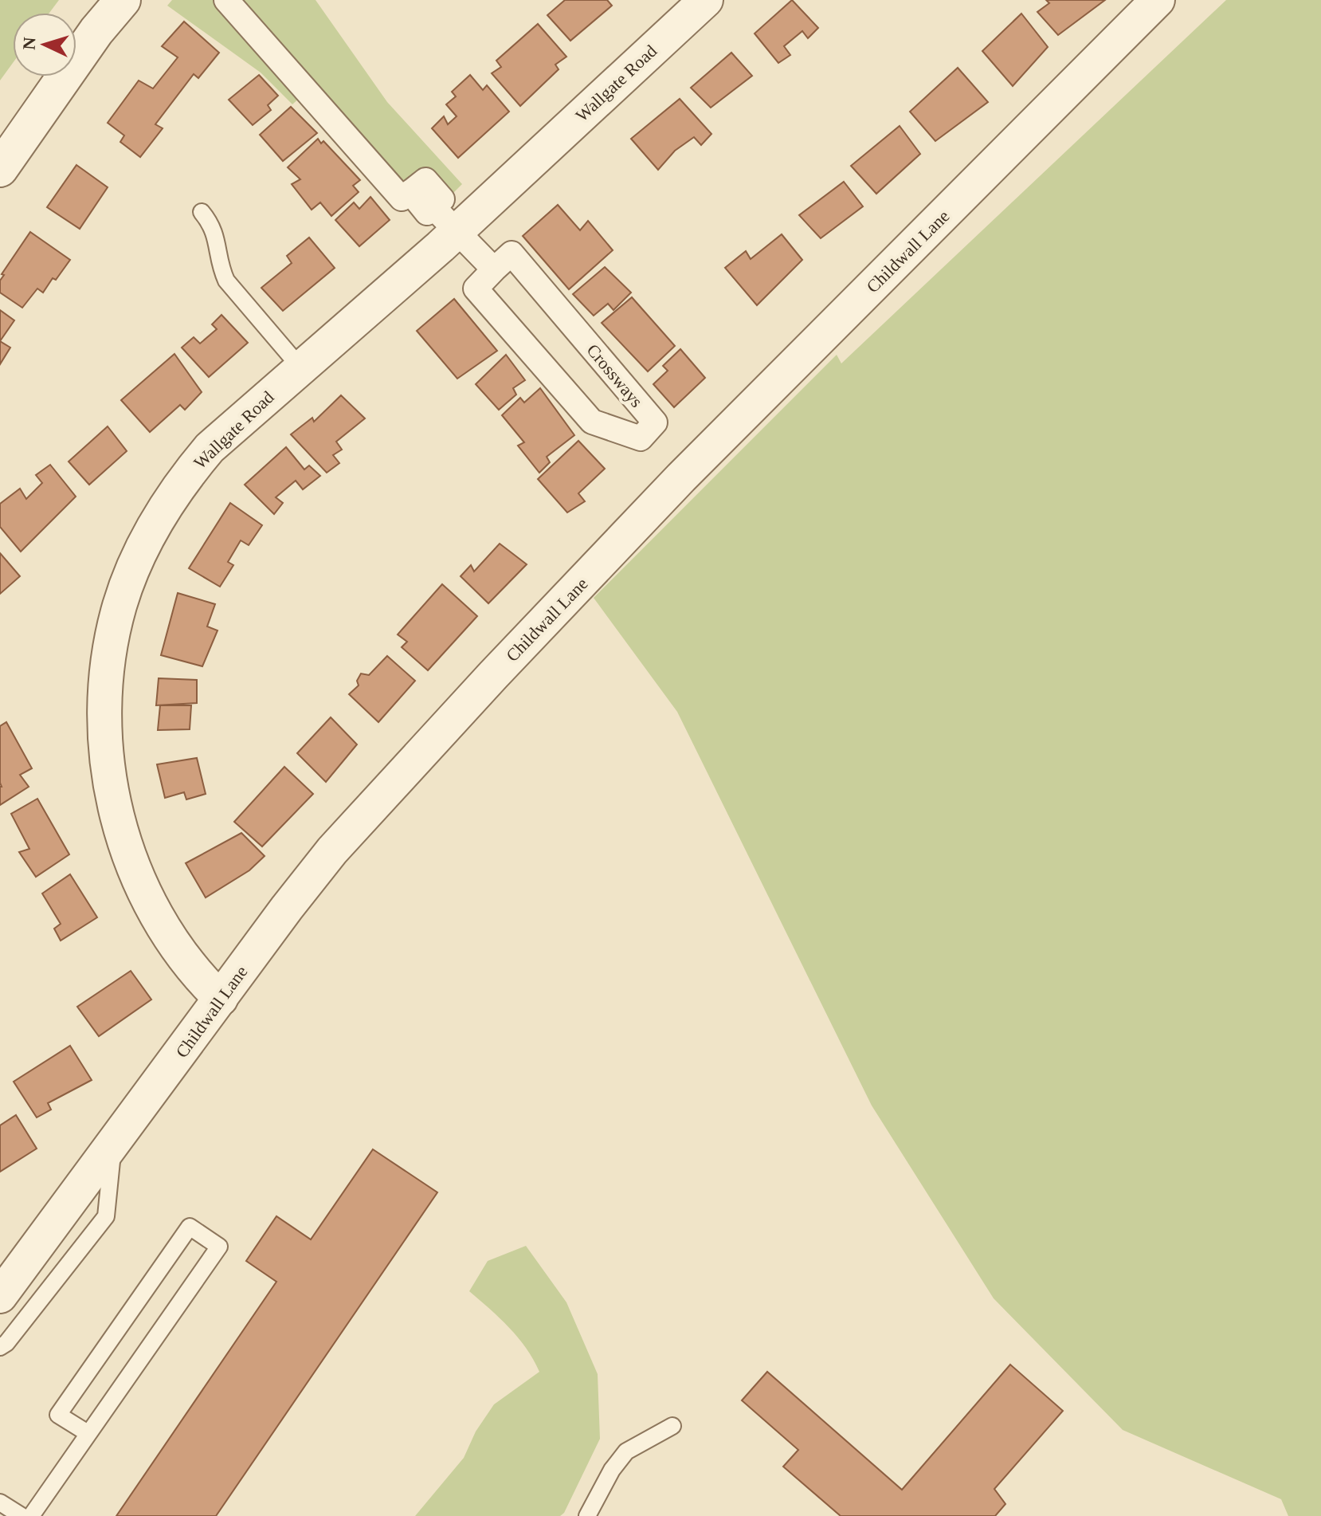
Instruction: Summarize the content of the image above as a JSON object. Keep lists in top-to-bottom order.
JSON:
{
  "streets": {
    "street": ["Wallgate Road", "Childwall Lane", "Crossways"]
  },
  "crossings": [
    ["Wallgate Road", "Childwall Lane"]
  ],
  "north": "left"
}
